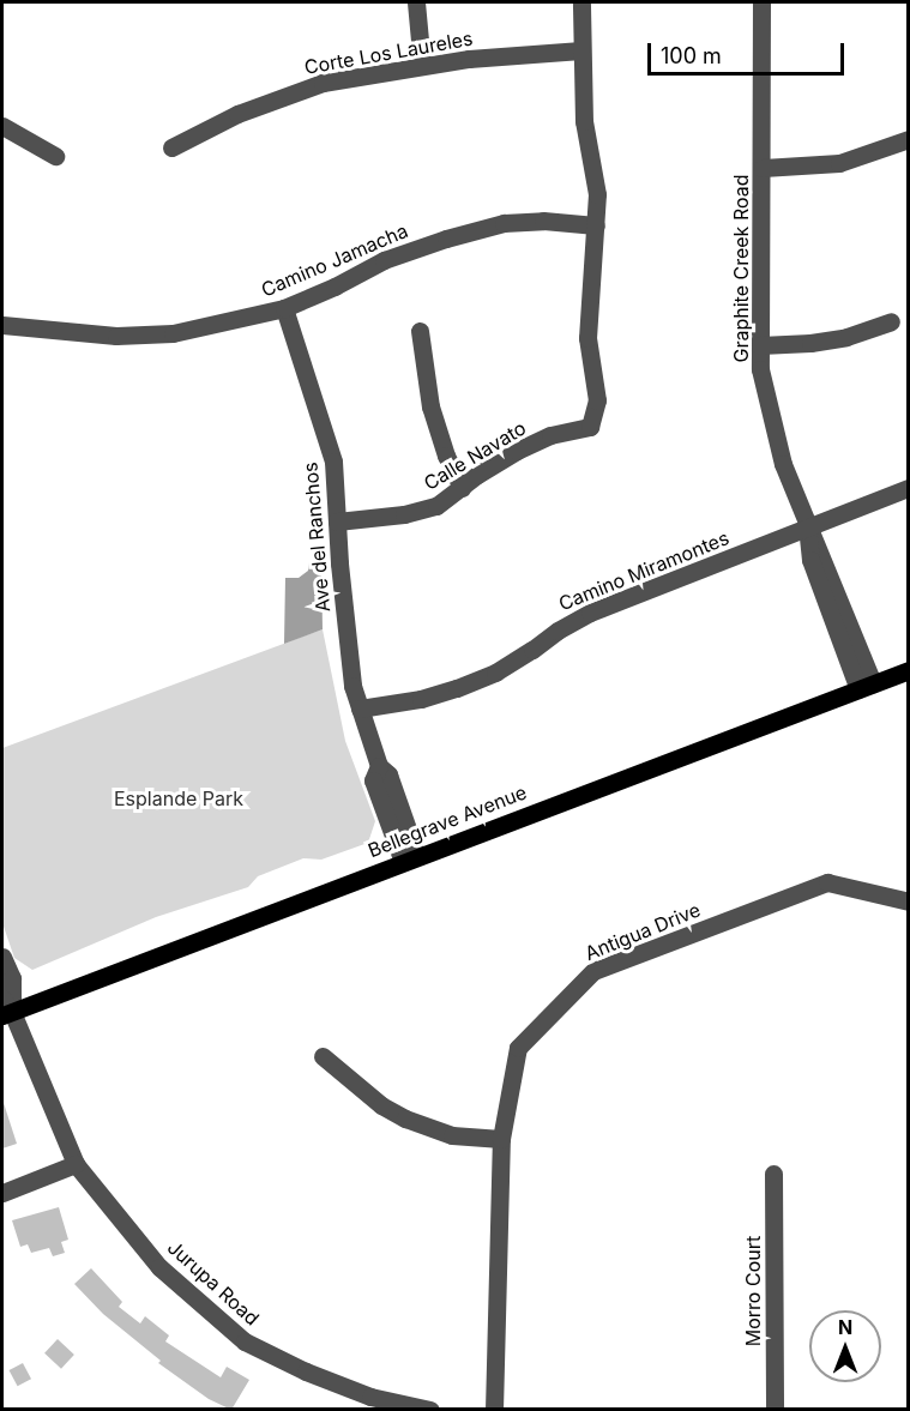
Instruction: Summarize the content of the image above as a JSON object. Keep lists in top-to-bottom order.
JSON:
{
  "streets": {
    "main road": ["Bellegrave Avenue"],
    "street": [
      "Corte Los Laureles",
      "Camino Jamacha",
      "Graphite Creek Road",
      "Calle Navato",
      "Ave del Ranchos",
      "Camino Miramontes",
      "Antigua Drive",
      "Jurupa Road",
      "Morro Court"
    ]
  },
  "crossings": [
    ["Camino Jamacha", "Calle Navato"],
    ["Camino Jamacha", "Ave del Ranchos"],
    ["Graphite Creek Road", "Camino Miramontes"],
    ["Graphite Creek Road", "Bellegrave Avenue"],
    ["Calle Navato", "Ave del Ranchos"],
    ["Ave del Ranchos", "Camino Miramontes"],
    ["Ave del Ranchos", "Bellegrave Avenue"],
    ["Bellegrave Avenue", "Jurupa Road"]
  ],
  "parks": ["Esplande Park"],
  "scale_bar": "100 m",
  "north": "top"
}
